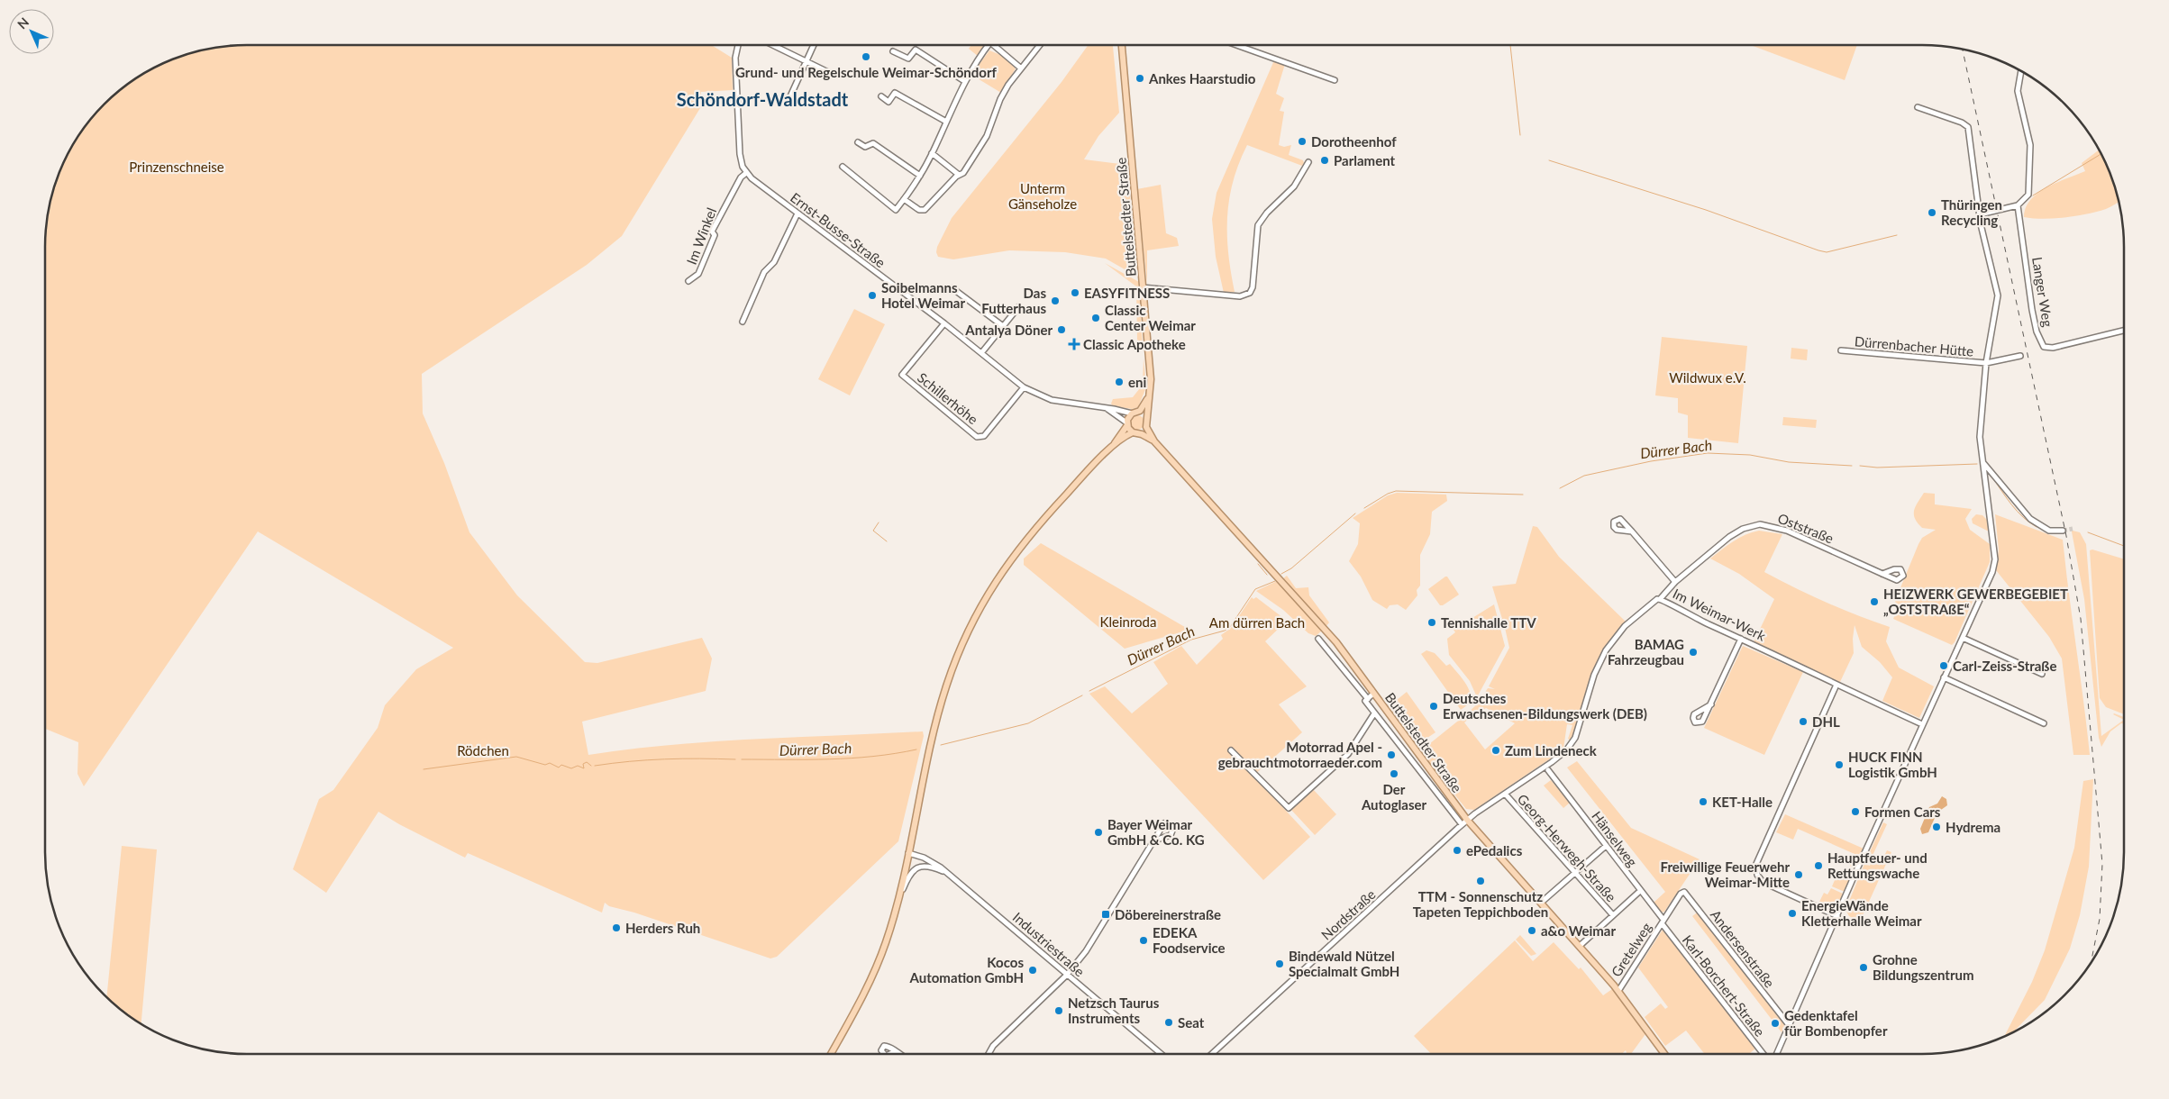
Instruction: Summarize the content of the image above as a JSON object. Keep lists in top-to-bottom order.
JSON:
{
  "streets": {
    "main road": ["Buttelstedter Straße"],
    "street": [
      "Ernst-Busse-Straße",
      "Im Winkel",
      "Langer Weg",
      "Dürrenbacher Hütte",
      "Schillerhöhe",
      "Oststraße",
      "Im Weimar-Werk",
      "Hänselweg",
      "Georg-Herwegh-Straße",
      "Nordstraße",
      "Industriestraße",
      "Andersenstraße",
      "Gretelweg",
      "Karl-Borchert-Straße"
    ]
  },
  "crossings": [
    ["Buttelstedter Straße", "Im Weimar-Werk"],
    ["Buttelstedter Straße", "Nordstraße"],
    ["Buttelstedter Straße", "Gretelweg"],
    ["Ernst-Busse-Straße", "Im Winkel"],
    ["Ernst-Busse-Straße", "Schillerhöhe"],
    ["Dürrenbacher Hütte", "Im Weimar-Werk"],
    ["Dürrenbacher Hütte", "Andersenstraße"],
    ["Oststraße", "Im Weimar-Werk"],
    ["Im Weimar-Werk", "Georg-Herwegh-Straße"],
    ["Im Weimar-Werk", "Nordstraße"],
    ["Hänselweg", "Andersenstraße"],
    ["Hänselweg", "Gretelweg"],
    ["Hänselweg", "Karl-Borchert-Straße"],
    ["Andersenstraße", "Gretelweg"],
    ["Andersenstraße", "Karl-Borchert-Straße"],
    ["Gretelweg", "Karl-Borchert-Straße"]
  ],
  "districts": ["Schöndorf-Waldstadt"],
  "water": ["Dürrer Bach"],
  "parks": [
    "Prinzenschneise",
    "Unterm Gänseholze",
    "Wildwux e.V.",
    "Kleinroda",
    "Am dürren Bach",
    "Rödchen"
  ],
  "places": {
    "other": [
      "Grund- und Regelschule Weimar-Schöndorf",
      "Ankes Haarstudio",
      "Dorotheenhof",
      "Parlament",
      "Thüringen Recycling",
      "EASYFITNESS",
      "Soibelmanns Hotel Weimar",
      "Das Futterhaus",
      "Classic Center Weimar",
      "Antalya Döner",
      "eni",
      "HEIZWERK GEWERBEGEBIET „OSTSTRAßE“",
      "Tennishalle TTV",
      "BAMAG Fahrzeugbau",
      "Carl-Zeiss-Straße",
      "Deutsches Erwachsenen-Bildungswerk (DEB)",
      "DHL",
      "Zum Lindeneck",
      "Motorrad Apel - gebrauchtmotorraeder.com",
      "HUCK FINN Logistik GmbH",
      "Der Autoglaser",
      "KET-Halle",
      "Formen Cars",
      "Hydrema",
      "Bayer Weimar GmbH & Co. KG",
      "ePedalics",
      "Hauptfeuer- und Rettungswache",
      "Freiwillige Feuerwehr Weimar-Mitte",
      "TTM - Sonnenschutz Tapeten Teppichboden",
      "EnergieWände Kletterhalle Weimar",
      "Herders Ruh",
      "a&o Weimar",
      "EDEKA Foodservice",
      "Bindewald Nützel Specialmalt GmbH",
      "Grohne Bildungszentrum",
      "Kocos Automation GmbH",
      "Netzsch Taurus Instruments",
      "Seat",
      "Gedenktafel für Bombenopfer"
    ],
    "health": ["Classic Apotheke"],
    "transit": ["Döbereinerstraße"]
  },
  "north": "top left"
}
